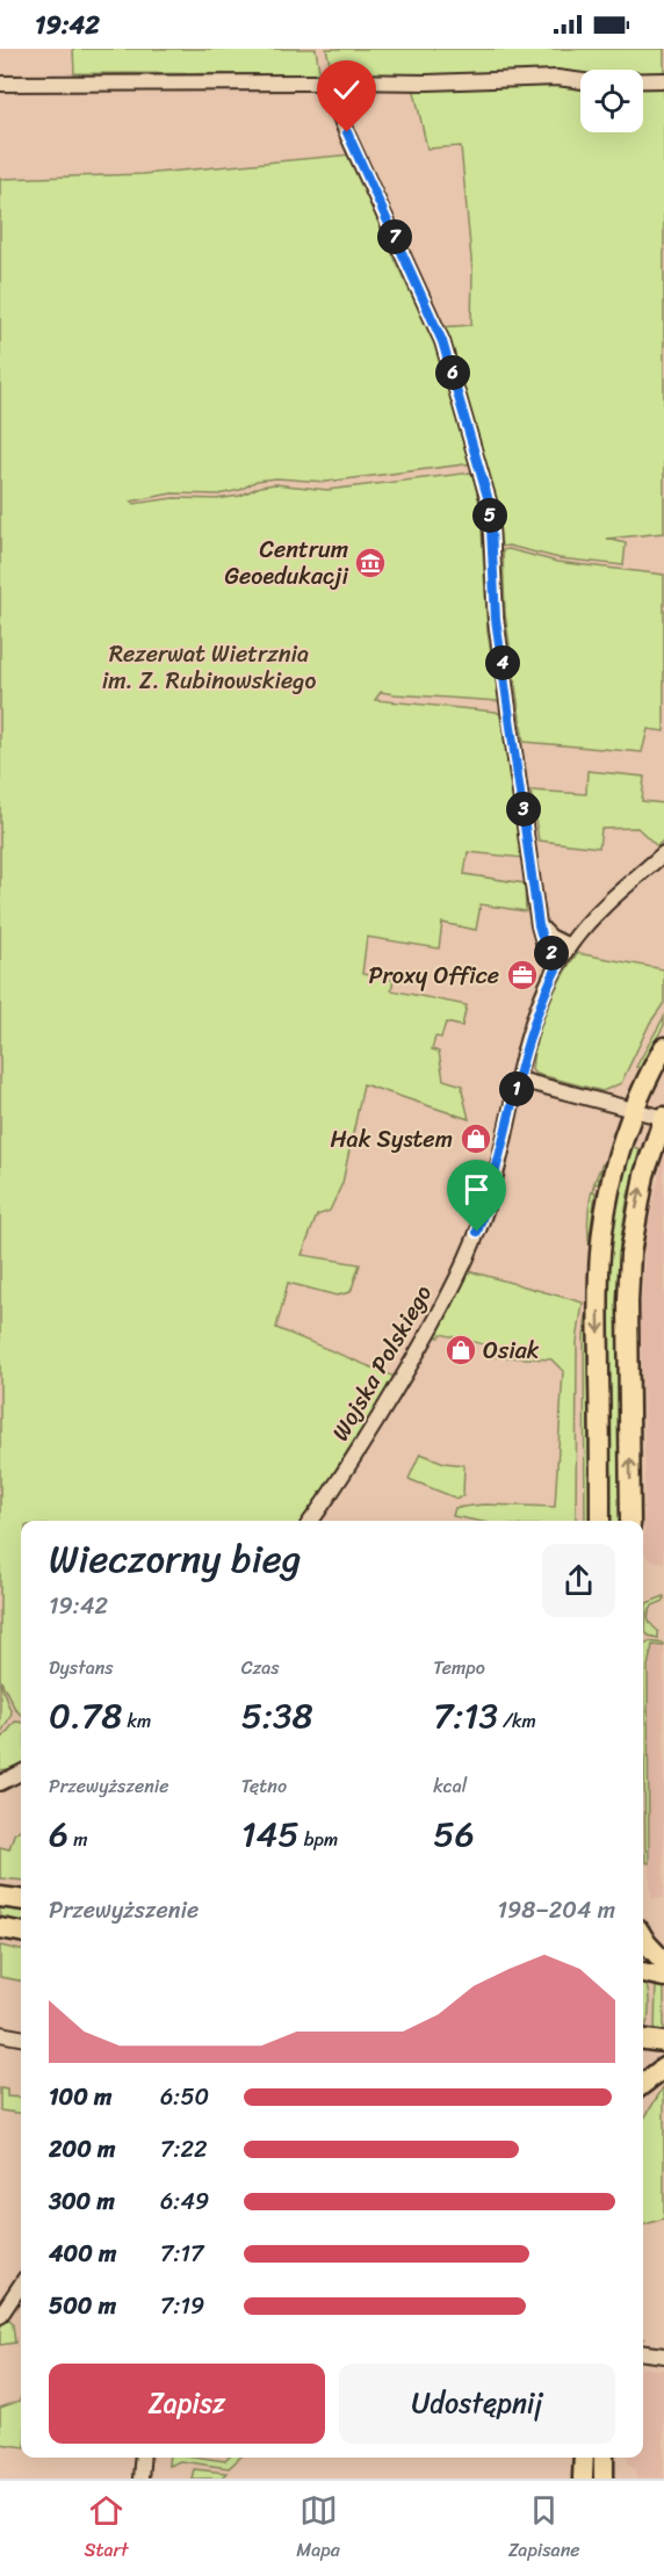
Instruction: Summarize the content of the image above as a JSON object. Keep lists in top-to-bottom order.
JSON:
{
  "streets": {
    "street": ["Wojska Polskiego"]
  },
  "parks": ["Rezerwat Wietrznia im. Z. Rubinowskiego"],
  "places": {
    "museum": ["Centrum Geoedukacji"],
    "office": ["Proxy Office"],
    "shop": ["Hak System", "Osiak"]
  },
  "page": {
    "status": "19:42",
    "pins": [
      "7",
      "6",
      "5",
      "4",
      "3",
      "2",
      "1"
    ],
    "heading": ["Wieczorny bieg", "19:42"],
    "stats": [
      ["Dystans", "0.78 km"],
      ["Czas", "5:38"],
      ["Tempo", "7:13 /km"],
      ["Przewyższenie", "6 m"],
      ["Tętno", "145 bpm"],
      ["kcal", "56"]
    ],
    "chart": ["Przewyższenie", "198–204 m"],
    "list": [
      {
        "name": "100 m",
        "note": "6:50"
      },
      {
        "name": "200 m",
        "note": "7:22"
      },
      {
        "name": "300 m",
        "note": "6:49"
      },
      {
        "name": "400 m",
        "note": "7:17"
      },
      {
        "name": "500 m",
        "note": "7:19"
      }
    ],
    "buttons": ["Zapisz", "Udostępnij"],
    "tabs": ["Start", "Mapa", "Zapisane"]
  }
}
